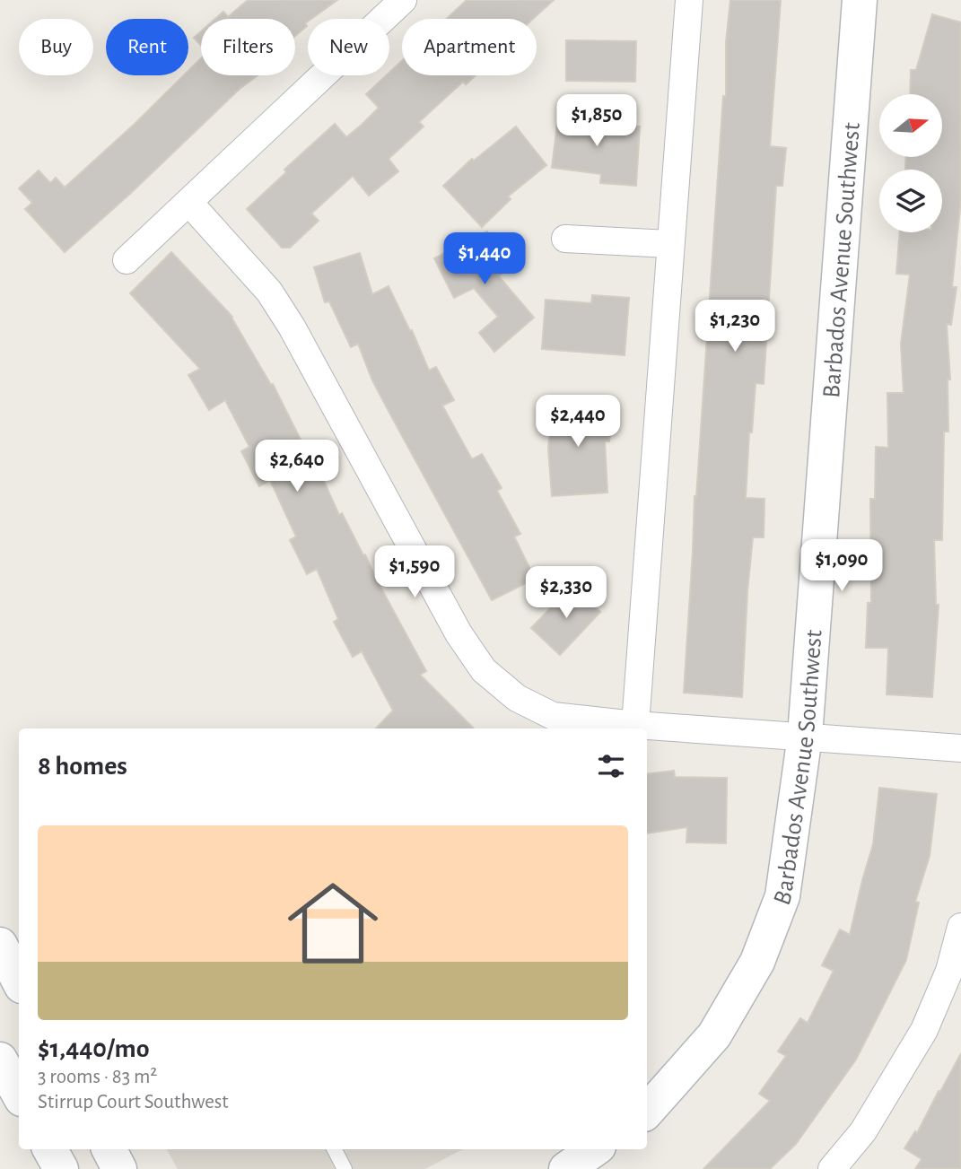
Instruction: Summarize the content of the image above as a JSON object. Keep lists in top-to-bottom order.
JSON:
{
  "streets": {
    "street": ["Barbados Avenue Southwest"]
  },
  "north": "right",
  "page": {
    "chip": [
      "Buy",
      "Rent",
      "Filters",
      "New",
      "Apartment"
    ],
    "price": [
      "$1,850",
      "$1,440",
      "$1,230",
      "$2,440",
      "$2,640",
      "$1,090",
      "$1,590",
      "$2,330"
    ],
    "heading": "8 homes",
    "list": [
      {
        "name": "$1,440/mo",
        "note": "3 rooms · 83 m² · Stirrup Court Southwest"
      }
    ]
  }
}
